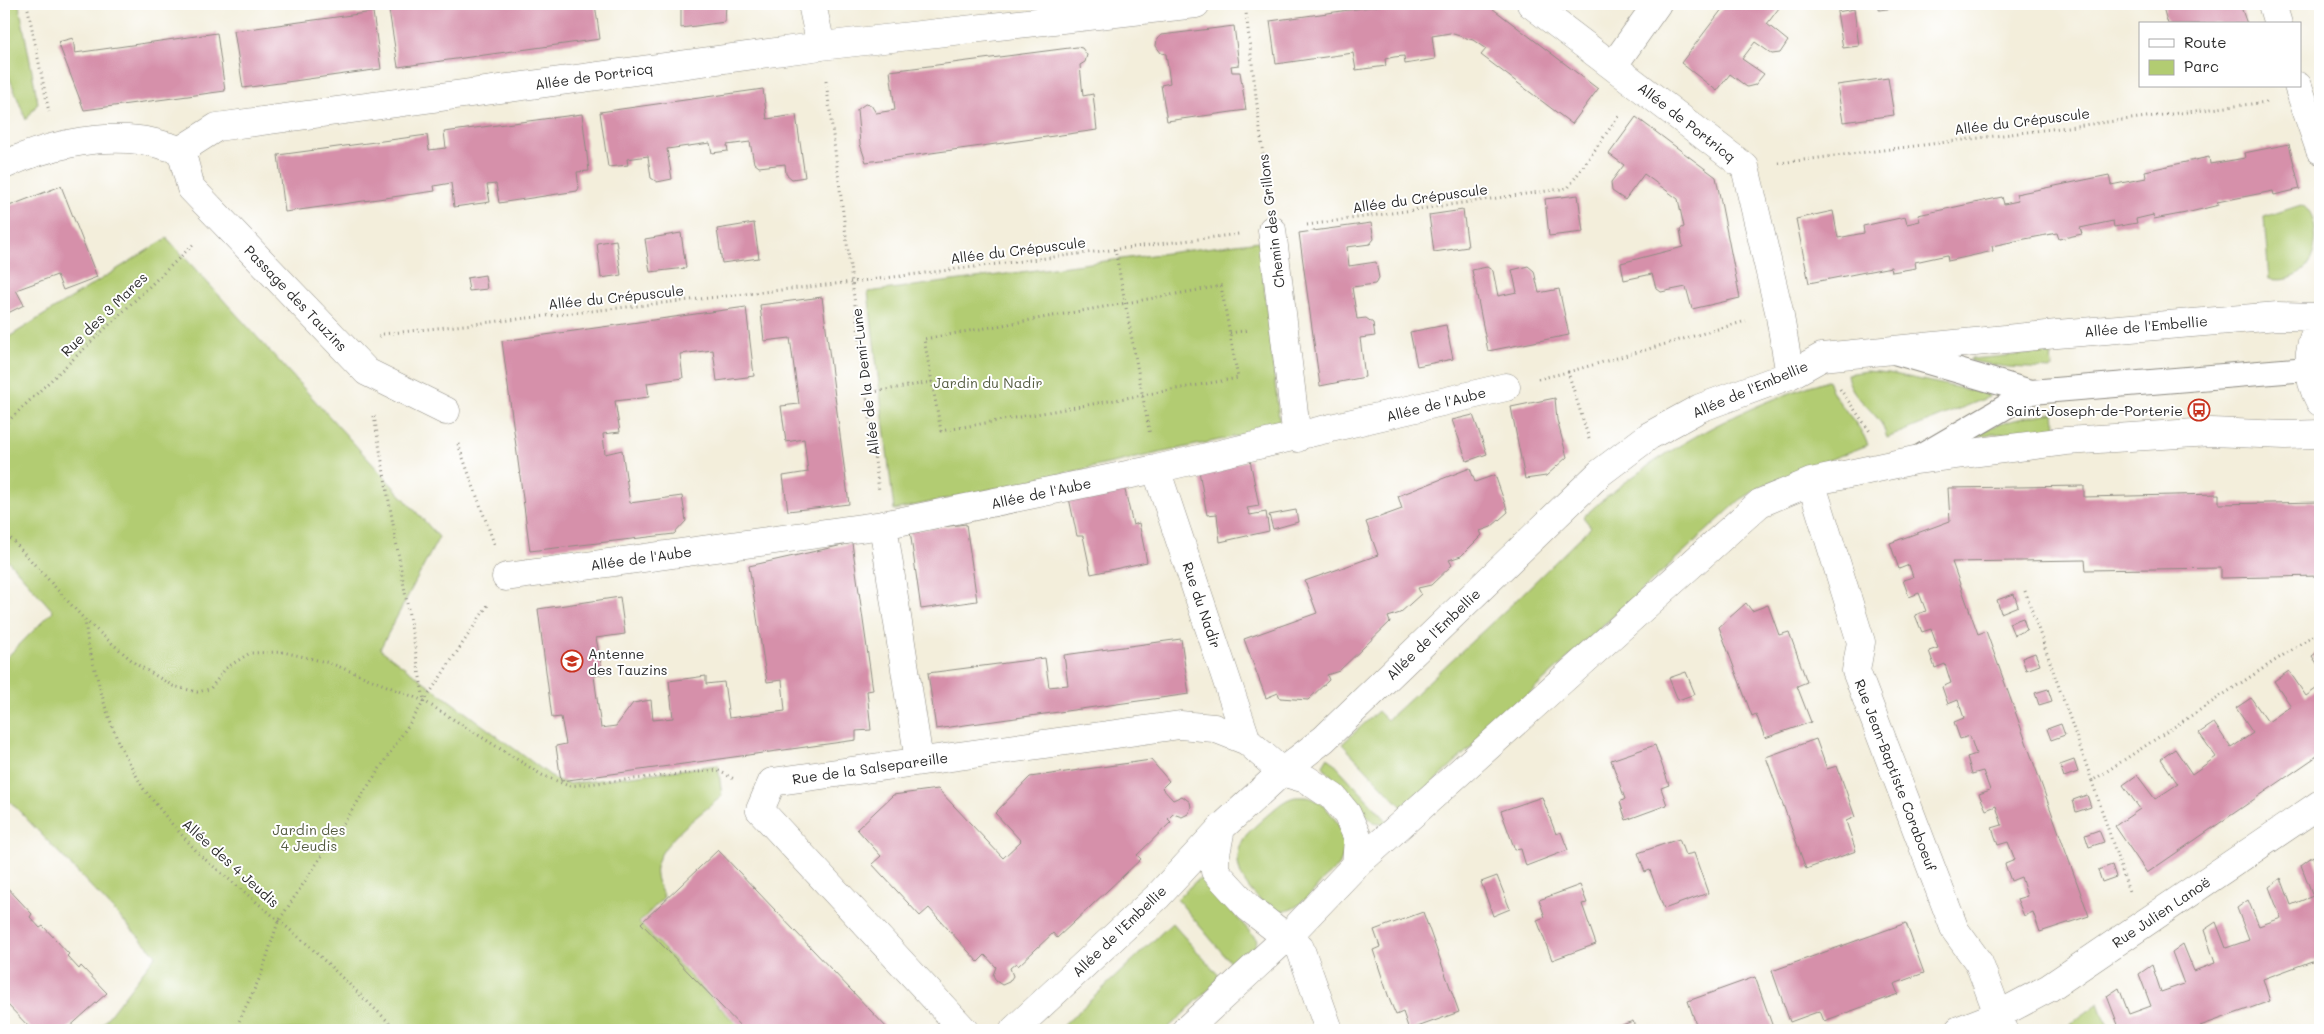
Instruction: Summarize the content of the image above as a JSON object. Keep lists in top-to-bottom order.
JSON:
{
  "streets": {
    "street": [
      "Allée de Portricq",
      "Chemin des Grillons",
      "Passage des Tauzins",
      "Allée de l'Embellie",
      "Allée de l'Aube",
      "Rue du Nadir",
      "Rue de la Salsepareille",
      "Rue Jean-Baptiste Coraboeuf",
      "Rue Julien Lanoë"
    ],
    "path": [
      "Allée du Crépuscule",
      "Rue des 3 Mares",
      "Allée de la Demi-Lune",
      "Allée des 4 Jeudis"
    ]
  },
  "crossings": [
    ["Allée de Portricq", "Allée du Crépuscule"],
    ["Allée de Portricq", "Passage des Tauzins"],
    ["Allée de Portricq", "Allée de l'Embellie"],
    ["Allée de Portricq", "Allée de la Demi-Lune"],
    ["Allée du Crépuscule", "Chemin des Grillons"],
    ["Allée du Crépuscule", "Passage des Tauzins"],
    ["Allée du Crépuscule", "Allée de la Demi-Lune"],
    ["Chemin des Grillons", "Allée de l'Aube"],
    ["Passage des Tauzins", "Rue des 3 Mares"],
    ["Allée de l'Embellie", "Rue de la Salsepareille"],
    ["Allée de la Demi-Lune", "Allée de l'Aube"],
    ["Allée de l'Aube", "Rue du Nadir"],
    ["Rue du Nadir", "Rue de la Salsepareille"],
    ["Rue Jean-Baptiste Coraboeuf", "Rue Julien Lanoë"]
  ],
  "parks": ["Jardin du Nadir", "Jardin des 4 Jeudis"],
  "places": {
    "bus stop": ["Saint-Joseph-de-Porterie"],
    "school or university": ["Antenne des Tauzins"]
  },
  "legend": ["Route", "Parc"]
}
